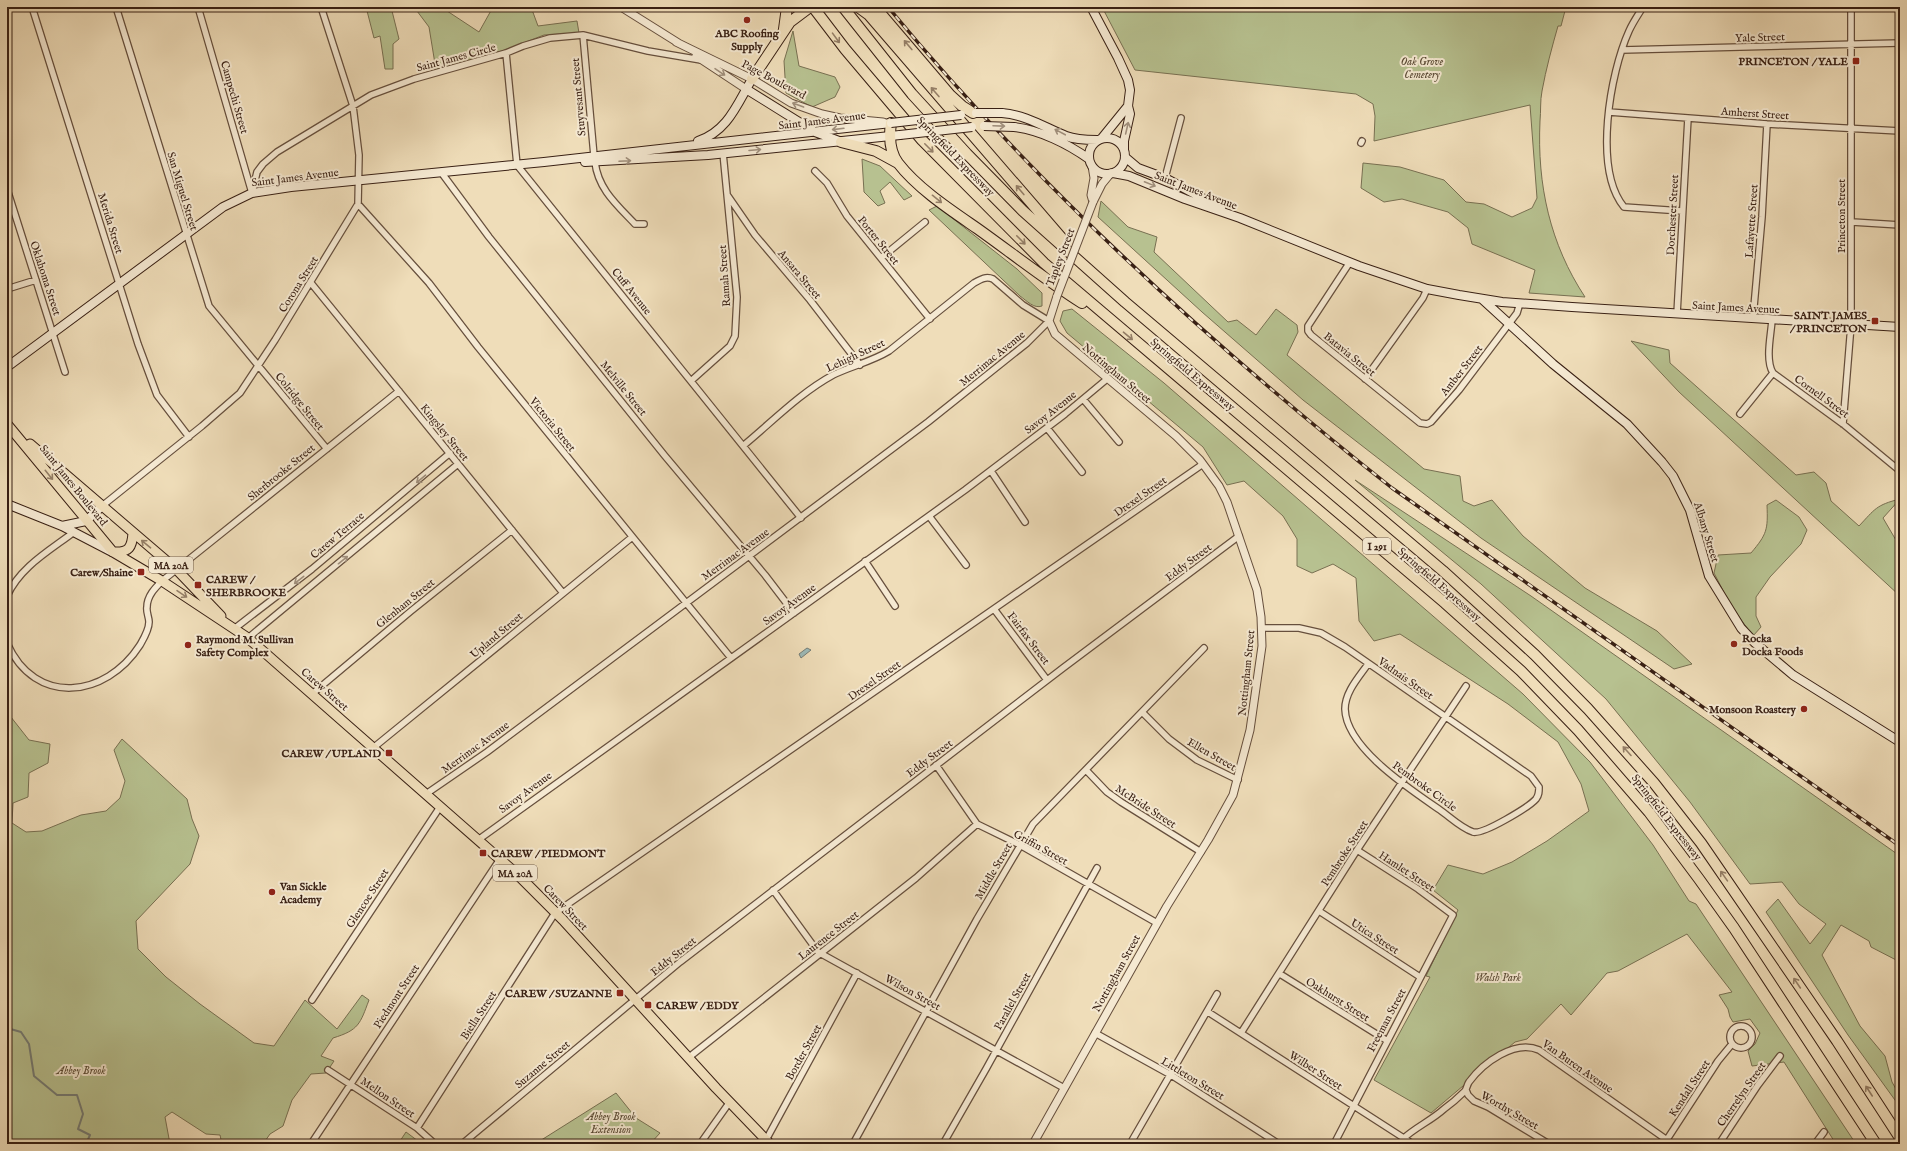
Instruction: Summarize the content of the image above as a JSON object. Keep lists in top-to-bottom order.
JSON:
{
  "streets": {
    "highway": ["Springfield Expressway", "I 291"],
    "main road": [
      "Page Boulevard",
      "Saint James Avenue",
      "Saint James Boulevard",
      "Albany Street",
      "MA 20A",
      "Carew Street"
    ],
    "street": [
      "Yale Street",
      "Saint James Circle",
      "Campechi Street",
      "Stuyvesant Street",
      "Amherst Street",
      "San Miguel Street",
      "Dorchester Street",
      "Princeton Street",
      "Lafayette Street",
      "Merida Street",
      "Porter Street",
      "Tapley Street",
      "Ansara Street",
      "Ramah Street",
      "Oklahoma Street",
      "Corona Street",
      "Cuff Avenue",
      "Batavia Street",
      "Lehigh Street",
      "Merrimac Avenue",
      "Amber Street",
      "Nottingham Street",
      "Melville Street",
      "Cornell Street",
      "Colridge Street",
      "Savoy Avenue",
      "Victoria Street",
      "Kingsley Street",
      "Sherbrooke Street",
      "Drexel Street",
      "Carew Terrace",
      "Eddy Street",
      "Glenham Street",
      "Upland Street",
      "Fairfax Street",
      "Vadnais Street",
      "Ellen Street",
      "Pembroke Circle",
      "McBride Street",
      "Griffin Street",
      "Pembroke Street",
      "Middle Street",
      "Hamlet Street",
      "Glencoe Street",
      "Laurence Street",
      "Utica Street",
      "Wilson Street",
      "Piedmont Street",
      "Oakhurst Street",
      "Parallel Street",
      "Biella Street",
      "Freeman Street",
      "Border Street",
      "Suzanne Street",
      "Van Buren Avenue",
      "Wilber Street",
      "Littleton Street",
      "Kendall Street",
      "Cherrelyn Street",
      "Mellon Street",
      "Worthy Street"
    ]
  },
  "crossings": [
    ["Yale Street", "Princeton Street"],
    ["Saint James Circle", "Page Boulevard"],
    ["Saint James Circle", "Campechi Street"],
    ["Saint James Circle", "Stuyvesant Street"],
    ["Saint James Circle", "Saint James Avenue"],
    ["Saint James Circle", "Corona Street"],
    ["Page Boulevard", "Saint James Avenue"],
    ["Campechi Street", "Saint James Avenue"],
    ["Stuyvesant Street", "Saint James Avenue"],
    ["Amherst Street", "Dorchester Street"],
    ["Amherst Street", "Princeton Street"],
    ["Amherst Street", "Lafayette Street"],
    ["Saint James Avenue", "San Miguel Street"],
    ["Saint James Avenue", "Dorchester Street"],
    ["Saint James Avenue", "Princeton Street"],
    ["Saint James Avenue", "Lafayette Street"],
    ["Saint James Avenue", "Merida Street"],
    ["Saint James Avenue", "Tapley Street"],
    ["Saint James Avenue", "Ramah Street"],
    ["Saint James Avenue", "Oklahoma Street"],
    ["Saint James Avenue", "Corona Street"],
    ["Saint James Avenue", "Cuff Avenue"],
    ["Saint James Avenue", "Batavia Street"],
    ["Saint James Avenue", "Amber Street"],
    ["Saint James Avenue", "Melville Street"],
    ["Saint James Avenue", "Albany Street"],
    ["San Miguel Street", "Corona Street"],
    ["San Miguel Street", "Colridge Street"],
    ["Princeton Street", "Cornell Street"],
    ["Merida Street", "Corona Street"],
    ["Porter Street", "Lehigh Street"],
    ["Tapley Street", "Merrimac Avenue"],
    ["Tapley Street", "Nottingham Street"],
    ["Ansara Street", "Ramah Street"],
    ["Ansara Street", "Lehigh Street"],
    ["Ramah Street", "Cuff Avenue"],
    ["Corona Street", "Colridge Street"],
    ["Corona Street", "Victoria Street"],
    ["Corona Street", "Kingsley Street"],
    ["Corona Street", "Saint James Boulevard"],
    ["Corona Street", "Carew Street"],
    ["Cuff Avenue", "Lehigh Street"],
    ["Cuff Avenue", "Merrimac Avenue"],
    ["Batavia Street", "Amber Street"],
    ["Lehigh Street", "Nottingham Street"],
    ["Merrimac Avenue", "Nottingham Street"],
    ["Merrimac Avenue", "Melville Street"],
    ["Merrimac Avenue", "Victoria Street"],
    ["Merrimac Avenue", "Carew Street"],
    ["Amber Street", "Albany Street"],
    ["Nottingham Street", "Savoy Avenue"],
    ["Nottingham Street", "Drexel Street"],
    ["Nottingham Street", "Eddy Street"],
    ["Nottingham Street", "Vadnais Street"],
    ["Nottingham Street", "Ellen Street"],
    ["Nottingham Street", "McBride Street"],
    ["Nottingham Street", "Griffin Street"],
    ["Nottingham Street", "Wilson Street"],
    ["Nottingham Street", "Littleton Street"],
    ["Melville Street", "Savoy Avenue"],
    ["Colridge Street", "Sherbrooke Street"],
    ["Savoy Avenue", "Victoria Street"],
    ["Savoy Avenue", "Carew Street"],
    ["Victoria Street", "Upland Street"],
    ["Kingsley Street", "Sherbrooke Street"],
    ["Kingsley Street", "Carew Terrace"],
    ["Kingsley Street", "Glenham Street"],
    ["Kingsley Street", "Upland Street"],
    ["Sherbrooke Street", "Carew Street"],
    ["Saint James Boulevard", "Carew Street"],
    ["Drexel Street", "Fairfax Street"],
    ["Drexel Street", "Carew Street"],
    ["Drexel Street", "Biella Street"],
    ["Carew Terrace", "Carew Street"],
    ["Eddy Street", "Fairfax Street"],
    ["Eddy Street", "Carew Street"],
    ["Eddy Street", "Griffin Street"],
    ["Eddy Street", "Wilson Street"],
    ["Eddy Street", "Suzanne Street"],
    ["Glenham Street", "Carew Street"],
    ["Upland Street", "Carew Street"],
    ["Vadnais Street", "Pembroke Circle"],
    ["Vadnais Street", "Pembroke Street"],
    ["Carew Street", "Glencoe Street"],
    ["Carew Street", "Laurence Street"],
    ["Carew Street", "Piedmont Street"],
    ["Carew Street", "Biella Street"],
    ["Carew Street", "Border Street"],
    ["Carew Street", "Suzanne Street"],
    ["Ellen Street", "Middle Street"],
    ["Pembroke Circle", "Pembroke Street"],
    ["McBride Street", "Middle Street"],
    ["Griffin Street", "Middle Street"],
    ["Griffin Street", "Laurence Street"],
    ["Griffin Street", "Parallel Street"],
    ["Pembroke Street", "Hamlet Street"],
    ["Pembroke Street", "Utica Street"],
    ["Pembroke Street", "Oakhurst Street"],
    ["Pembroke Street", "Wilber Street"],
    ["Middle Street", "Wilson Street"],
    ["Hamlet Street", "Freeman Street"],
    ["Laurence Street", "Wilson Street"],
    ["Utica Street", "Freeman Street"],
    ["Wilson Street", "Parallel Street"],
    ["Wilson Street", "Border Street"],
    ["Piedmont Street", "Mellon Street"],
    ["Oakhurst Street", "Freeman Street"],
    ["Biella Street", "Mellon Street"],
    ["Freeman Street", "Wilber Street"],
    ["Van Buren Avenue", "Wilber Street"],
    ["Van Buren Avenue", "Kendall Street"],
    ["Van Buren Avenue", "Worthy Street"]
  ],
  "parks": [
    "Oak Grove Cemetery",
    "Walsh Park",
    "Abbey Brook",
    "Abbey Brook Extension"
  ],
  "places": {
    "other": [
      "ABC Roofing Supply",
      "Rocka Docka Foods",
      "Raymond M. Sullivan Safety Complex",
      "Monsoon Roastery",
      "Van Sickle Academy"
    ],
    "transit": [
      "PRINCETON / YALE",
      "SAINT JAMES / PRINCETON",
      "Carew/Shaine",
      "CAREW / SHERBROOKE",
      "CAREW / UPLAND",
      "CAREW / PIEDMONT",
      "CAREW / SUZANNE",
      "CAREW / EDDY"
    ]
  }
}
